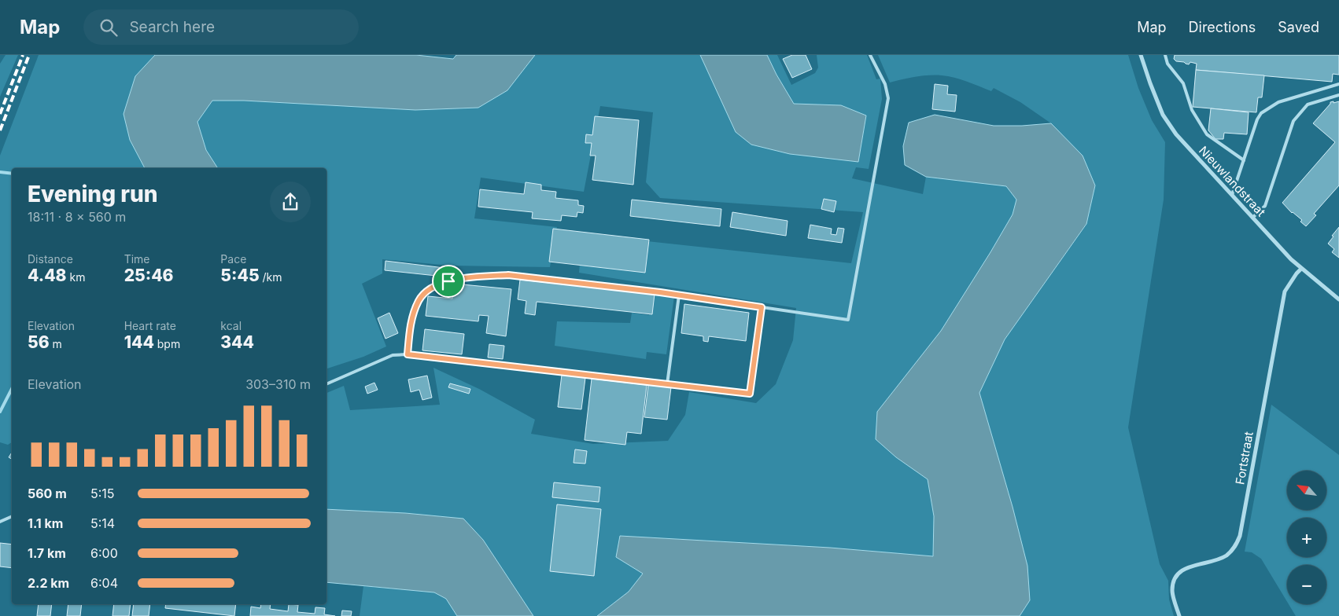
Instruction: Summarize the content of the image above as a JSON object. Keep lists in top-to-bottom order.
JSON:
{
  "streets": {
    "street": ["Nieuwlandstraat", "Fortstraat"]
  },
  "crossings": [
    ["Nieuwlandstraat", "Fortstraat"]
  ],
  "north": "top left",
  "page": {
    "header": "Map",
    "search": "Search here",
    "nav": ["Map", "Directions", "Saved"],
    "heading": ["Evening run", "18:11 · 8 × 560 m"],
    "stats": [
      ["Distance", "4.48 km"],
      ["Time", "25:46"],
      ["Pace", "5:45 /km"],
      ["Elevation", "56 m"],
      ["Heart rate", "144 bpm"],
      ["kcal", "344"]
    ],
    "chart": ["Elevation", "303–310 m"],
    "map_buttons": ["+", "−"],
    "list": [
      {
        "name": "560 m",
        "note": "5:15"
      },
      {
        "name": "1.1 km",
        "note": "5:14"
      },
      {
        "name": "1.7 km",
        "note": "6:00"
      },
      {
        "name": "2.2 km",
        "note": "6:04"
      }
    ]
  }
}
